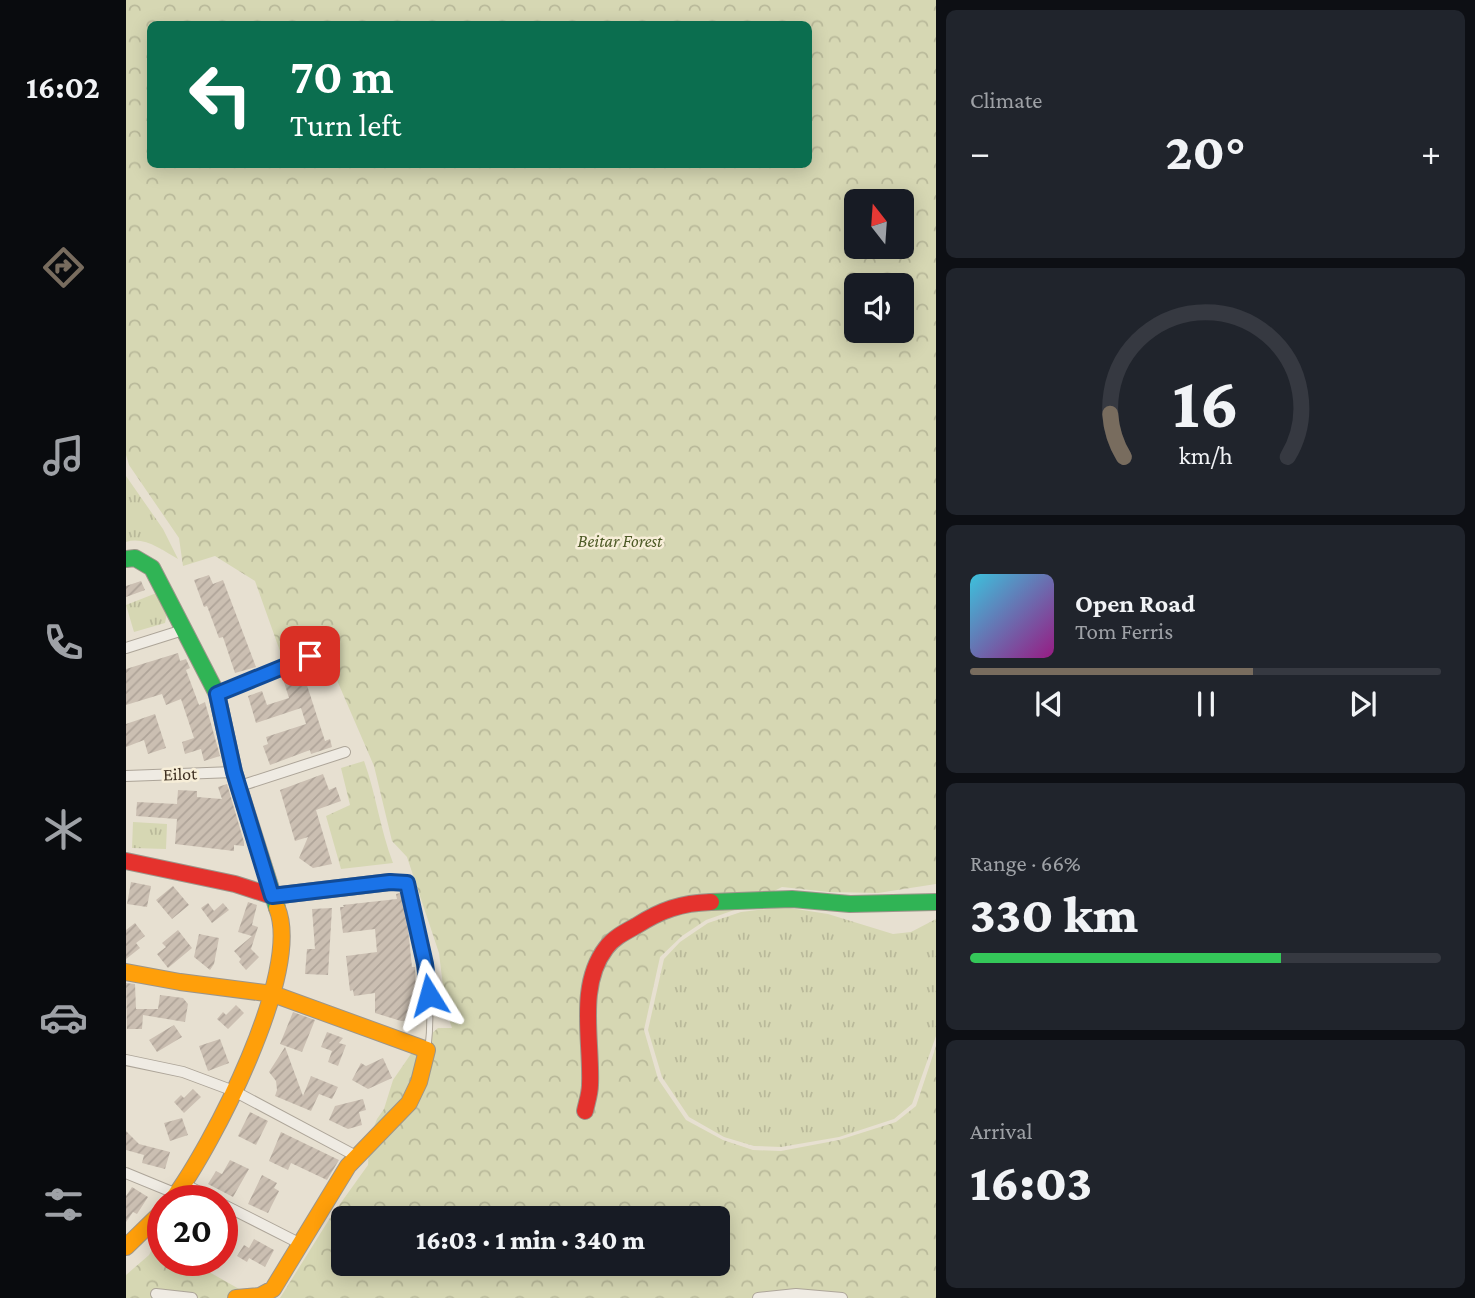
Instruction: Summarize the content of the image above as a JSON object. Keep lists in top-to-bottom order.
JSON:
{
  "streets": {
    "street": ["Eilot"]
  },
  "parks": ["Beitar Forest"],
  "north": "top",
  "page": {
    "tabs": "16:02",
    "tile": [
      "Climate",
      ["Range · 66%", "330 km"],
      ["Arrival", "16:03"]
    ],
    "turn": ["70 m", "Turn left"],
    "heat": ["−", "20°", "+"],
    "song": ["Open Road", "Tom Ferris"],
    "limit": "20",
    "trip": "16:03 · 1 min · 340 m",
    "gauge": ["16", "km/h"]
  }
}
